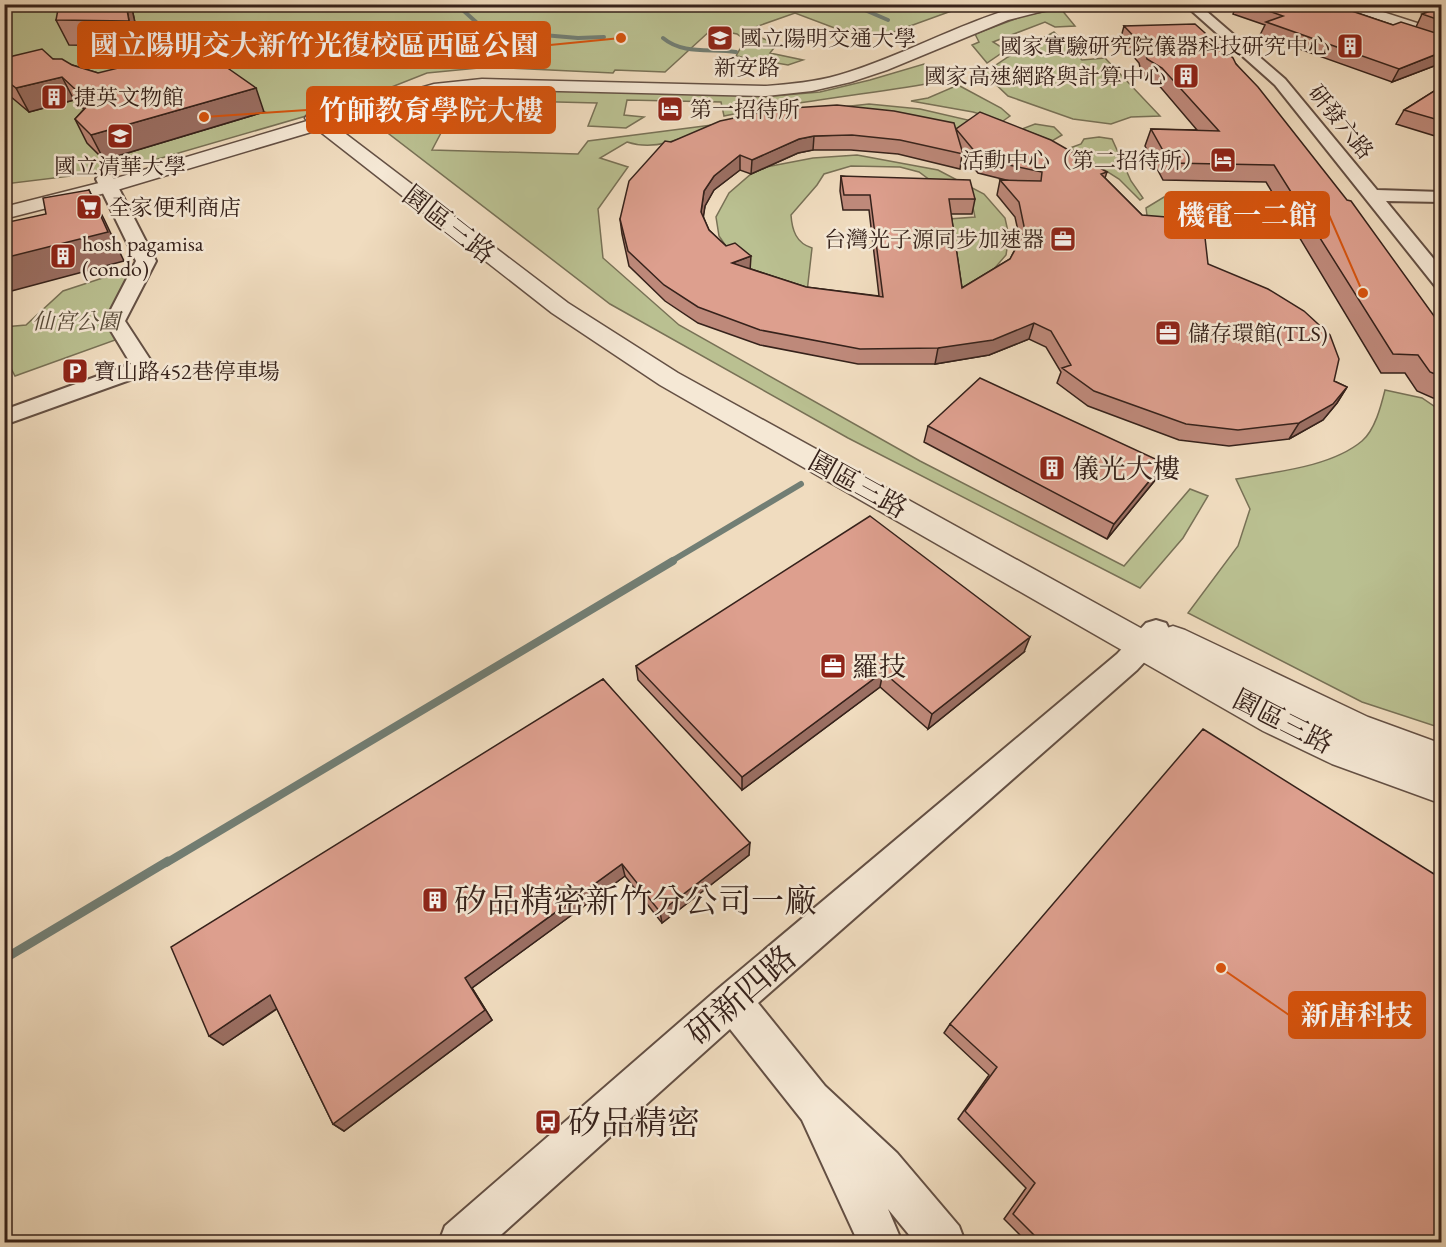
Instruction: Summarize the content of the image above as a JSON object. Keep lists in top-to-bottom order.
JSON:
{
  "streets": {
    "street": [
      "新安路",
      "研發六路",
      "園區三路",
      "研新四路"
    ]
  },
  "crossings": [
    ["新安路", "園區三路"],
    ["園區三路", "研新四路"]
  ],
  "parks": ["仙宮公園"],
  "places": {
    "other": [
      "國立陽明交大新竹光復校區西區公園",
      "竹師教育學院大樓",
      "機電一二館",
      "新唐科技"
    ],
    "school or university": ["國立陽明交通大學", "國立清華大學"],
    "building": [
      "國家實驗研究院儀器科技研究中心",
      "國家高速網路與計算中心",
      "捷英文物館",
      "hosh pagamisa (condo)",
      "儀光大樓",
      "矽品精密新竹分公司一廠"
    ],
    "hotel": ["第一招待所", "活動中心（第二招待所）"],
    "supermarket": ["全家便利商店"],
    "office": ["台灣光子源同步加速器", "儲存環館(TLS)", "羅技"],
    "parking": ["寶山路452巷停車場"],
    "bus stop": ["矽品精密"]
  }
}
